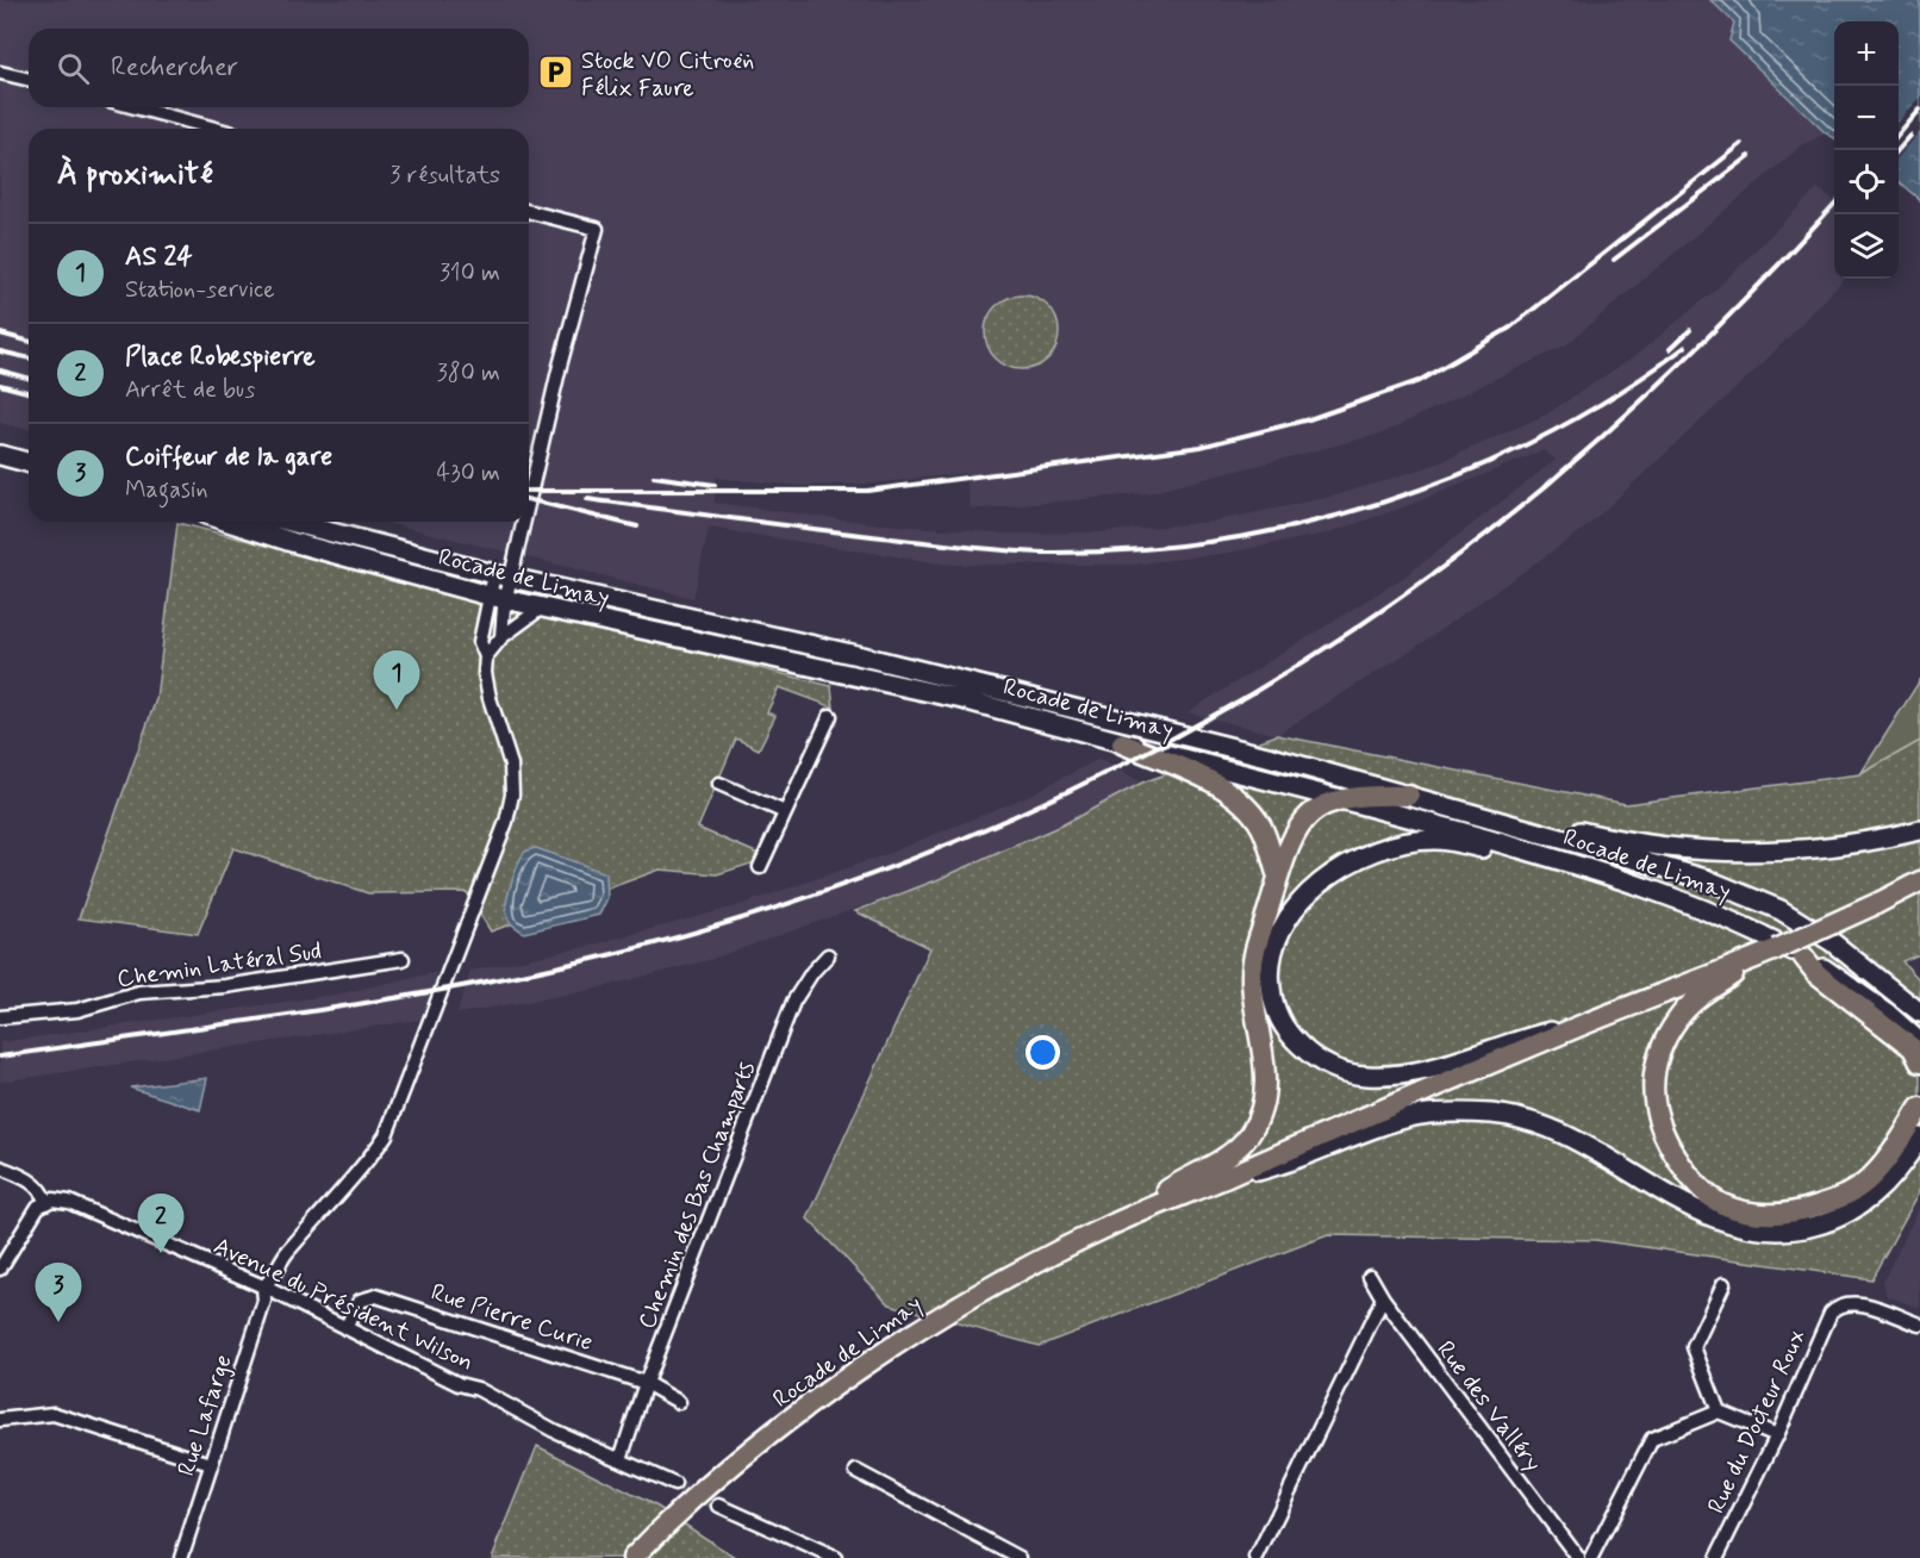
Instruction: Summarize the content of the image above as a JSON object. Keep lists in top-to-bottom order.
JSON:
{
  "streets": {
    "main road": ["Rocade de Limay"],
    "street": [
      "Chemin Latéral Sud",
      "Chemin des Bas Champarts",
      "Avenue du Président Wilson",
      "Rue Pierre Curie",
      "Rue des Valléry",
      "Rue Lafarge",
      "Rue du Docteur Roux"
    ]
  },
  "crossings": [
    ["Chemin des Bas Champarts", "Avenue du Président Wilson"],
    ["Chemin des Bas Champarts", "Rue Pierre Curie"],
    ["Avenue du Président Wilson", "Rue Pierre Curie"],
    ["Avenue du Président Wilson", "Rue Lafarge"]
  ],
  "places": {
    "parking": ["Stock VO Citroën Félix Faure"]
  },
  "page": {
    "map_buttons": ["+", "−"],
    "search": "Rechercher",
    "heading": ["À proximité", "3 résultats"],
    "list": [
      {
        "mark": "1",
        "name": "AS 24",
        "note": "Station-service",
        "value": "310 m"
      },
      {
        "mark": "2",
        "name": "Place Robespierre",
        "note": "Arrêt de bus",
        "value": "380 m"
      },
      {
        "mark": "3",
        "name": "Coiffeur de la gare",
        "note": "Magasin",
        "value": "430 m"
      }
    ],
    "pins": ["1", "2", "3"]
  }
}
